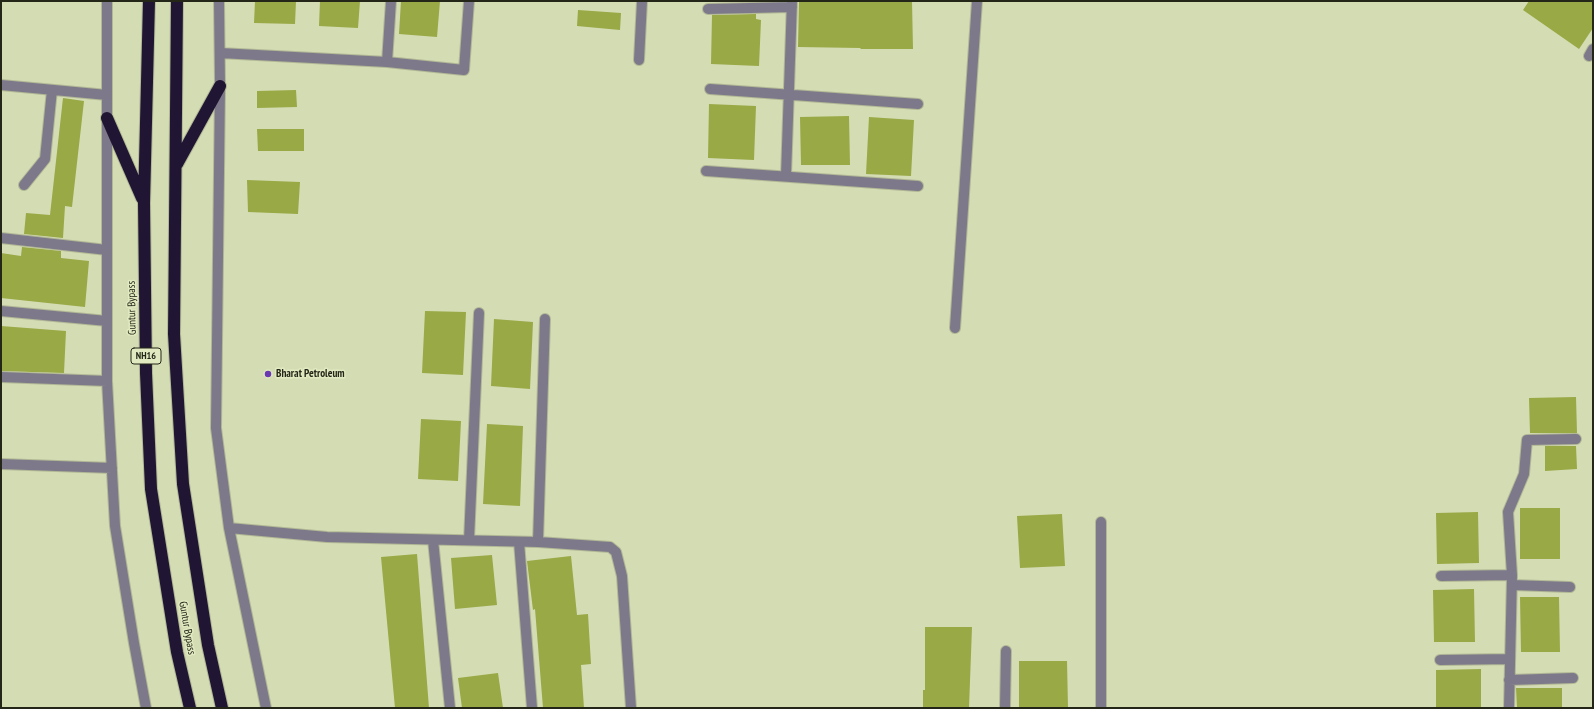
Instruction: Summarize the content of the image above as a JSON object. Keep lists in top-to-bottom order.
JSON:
{
  "streets": {
    "highway": ["Guntur Bypass", "NH16"]
  },
  "places": ["Bharat Petroleum"]
}
